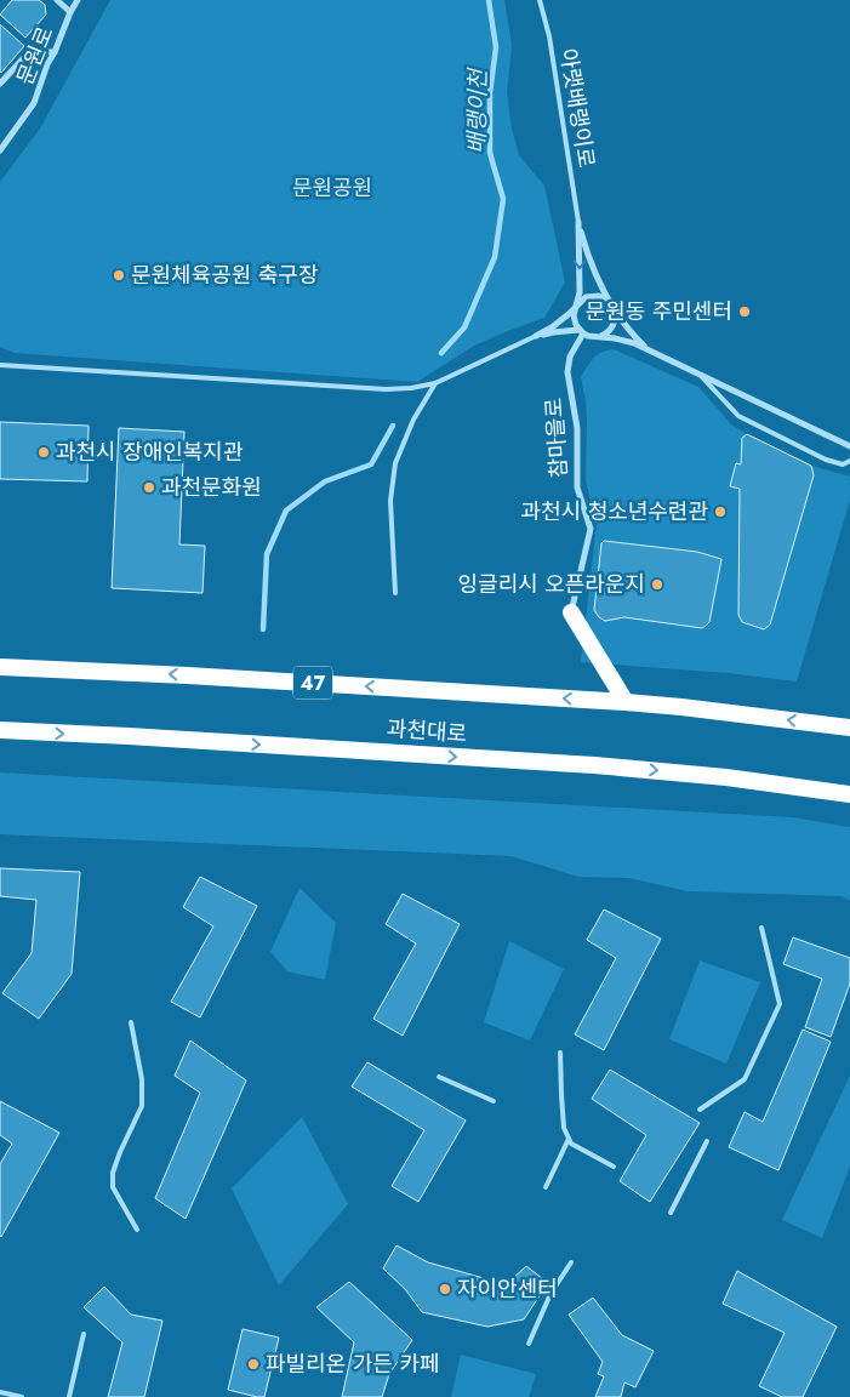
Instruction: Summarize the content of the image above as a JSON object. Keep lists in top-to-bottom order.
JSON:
{
  "streets": {
    "highway": ["47", "과천대로"],
    "street": ["문원로", "참마을로"],
    "lane": ["아랫배랭이로"]
  },
  "water": ["배랭이천"],
  "parks": ["문원공원"],
  "places": [
    "문원체육공원 축구장",
    "문원동 주민센터",
    "과천시 장애인복지관",
    "과천문화원",
    "과천시 청소년수련관",
    "잉글리시 오픈라운지",
    "자이안센터",
    "파빌리온 가든 카페"
  ]
}
